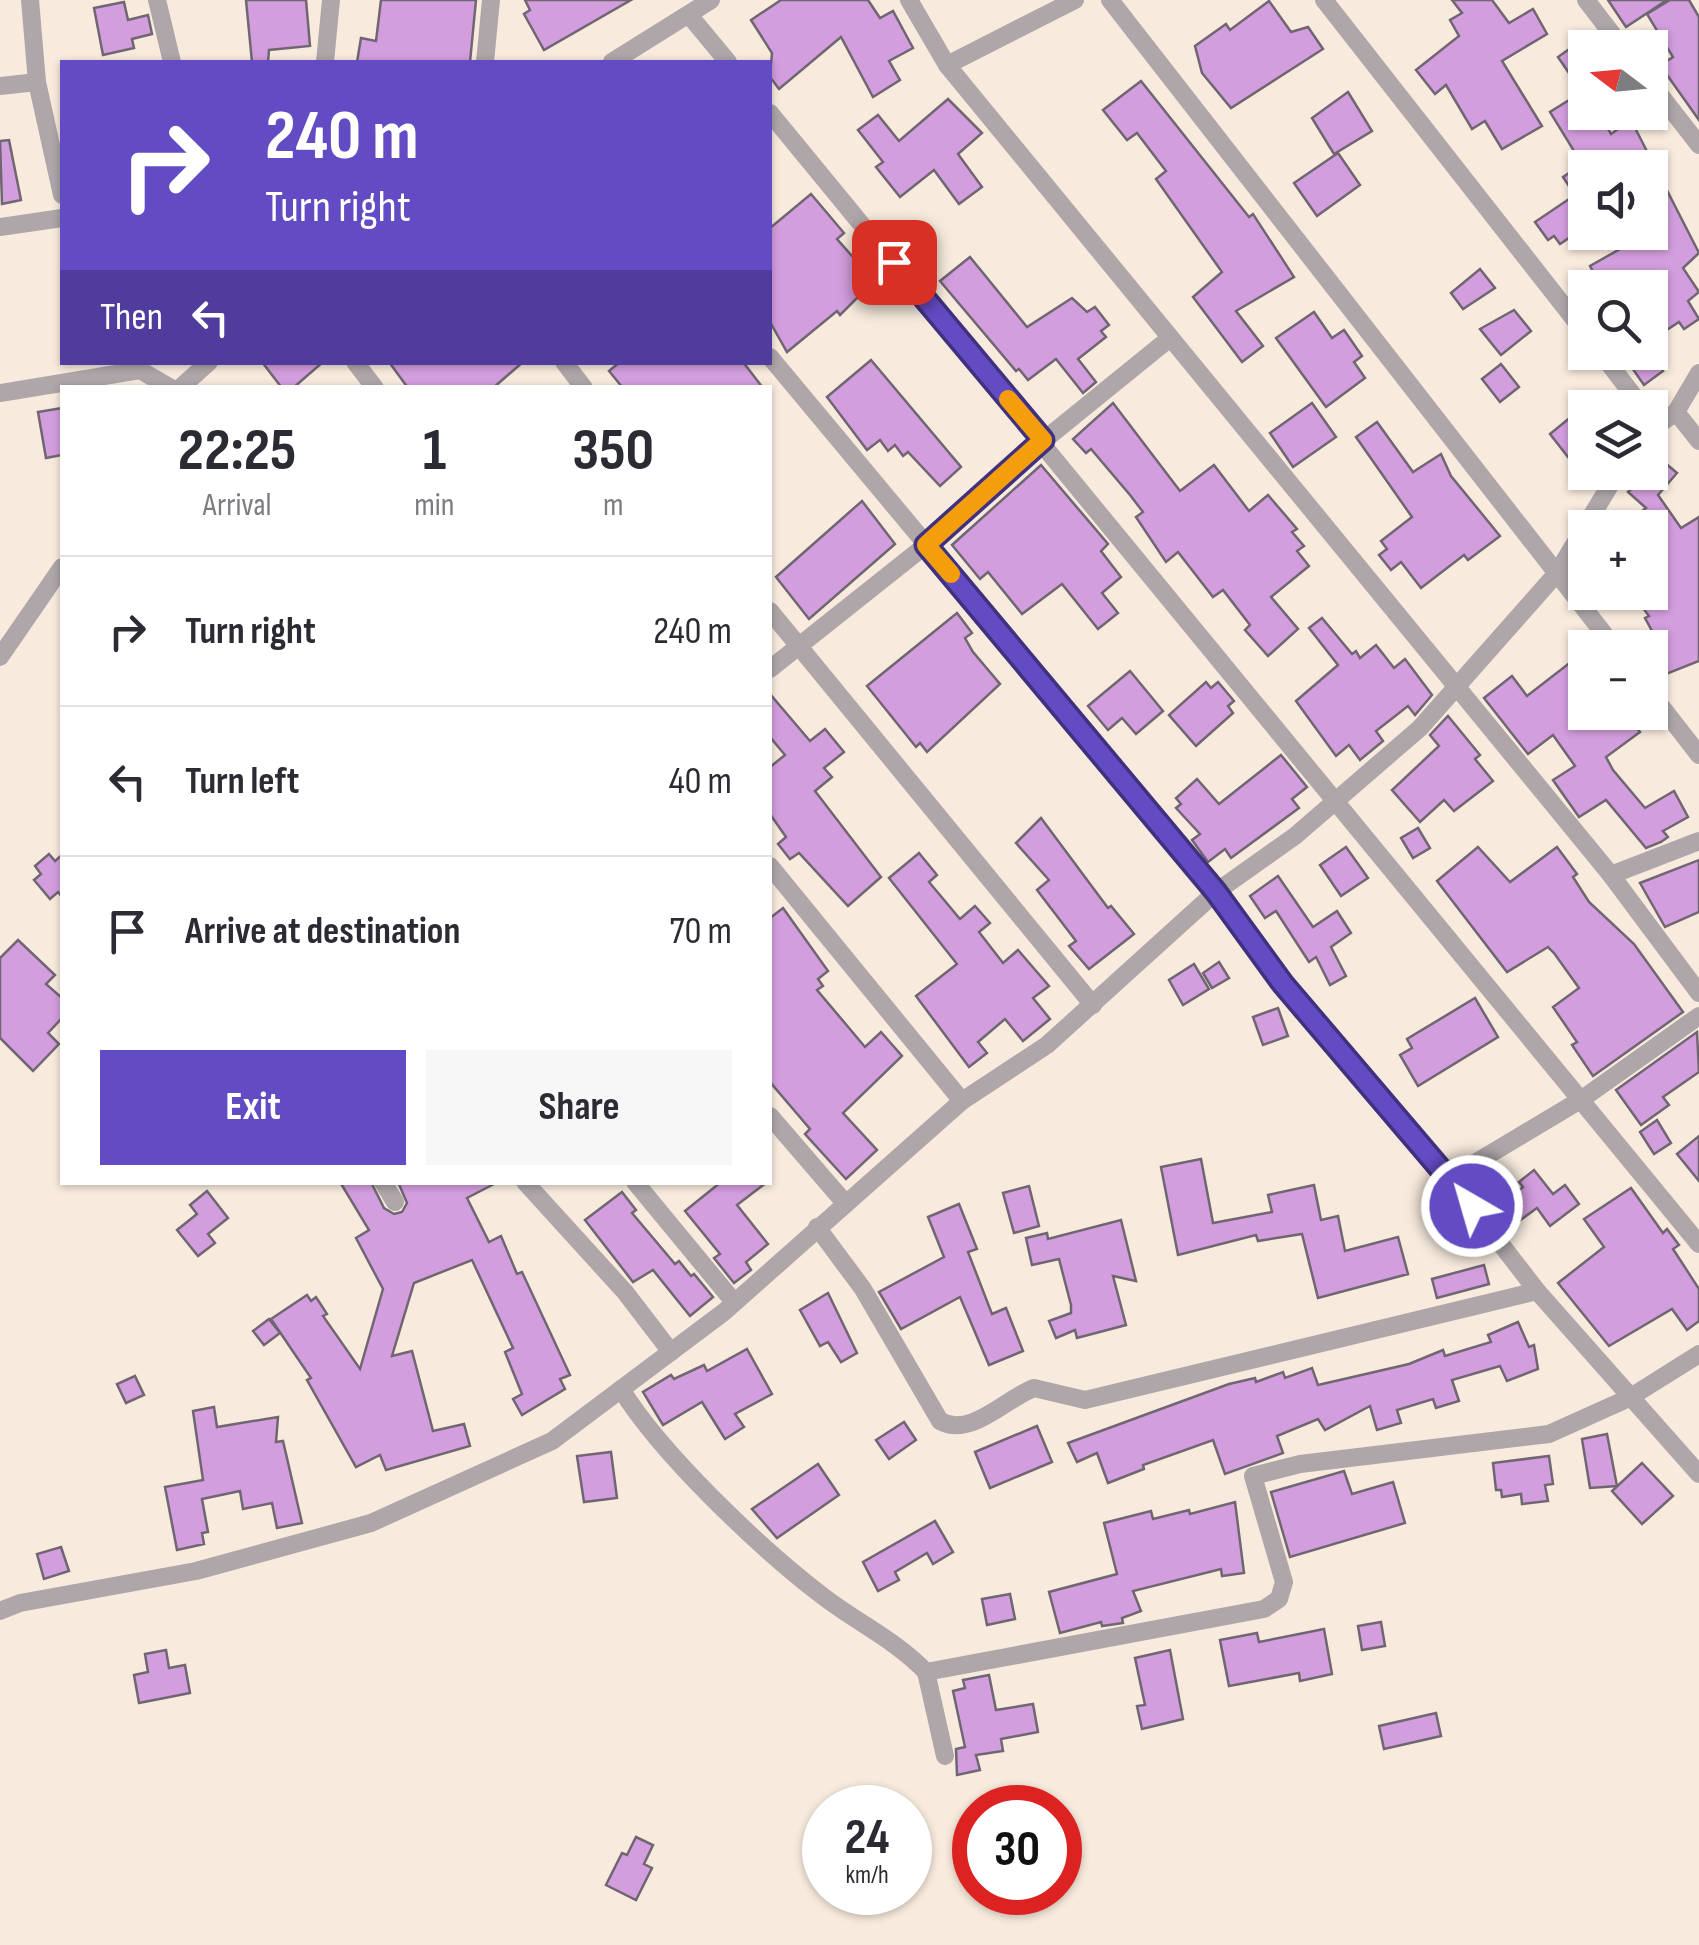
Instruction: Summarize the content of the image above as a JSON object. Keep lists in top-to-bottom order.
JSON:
{
  "north": "left",
  "page": {
    "map_buttons": ["+", "−"],
    "turn": ["240 m", "Turn right"],
    "then": "Then",
    "eta": [
      "22:25",
      "Arrival",
      "1",
      "min",
      "350",
      "m"
    ],
    "list": [
      {
        "name": "Turn right",
        "value": "240 m"
      },
      {
        "name": "Turn left",
        "value": "40 m"
      },
      {
        "name": "Arrive at destination",
        "value": "70 m"
      }
    ],
    "buttons": ["Exit", "Share"],
    "speed": "24 km/h",
    "limit": "30"
  }
}
